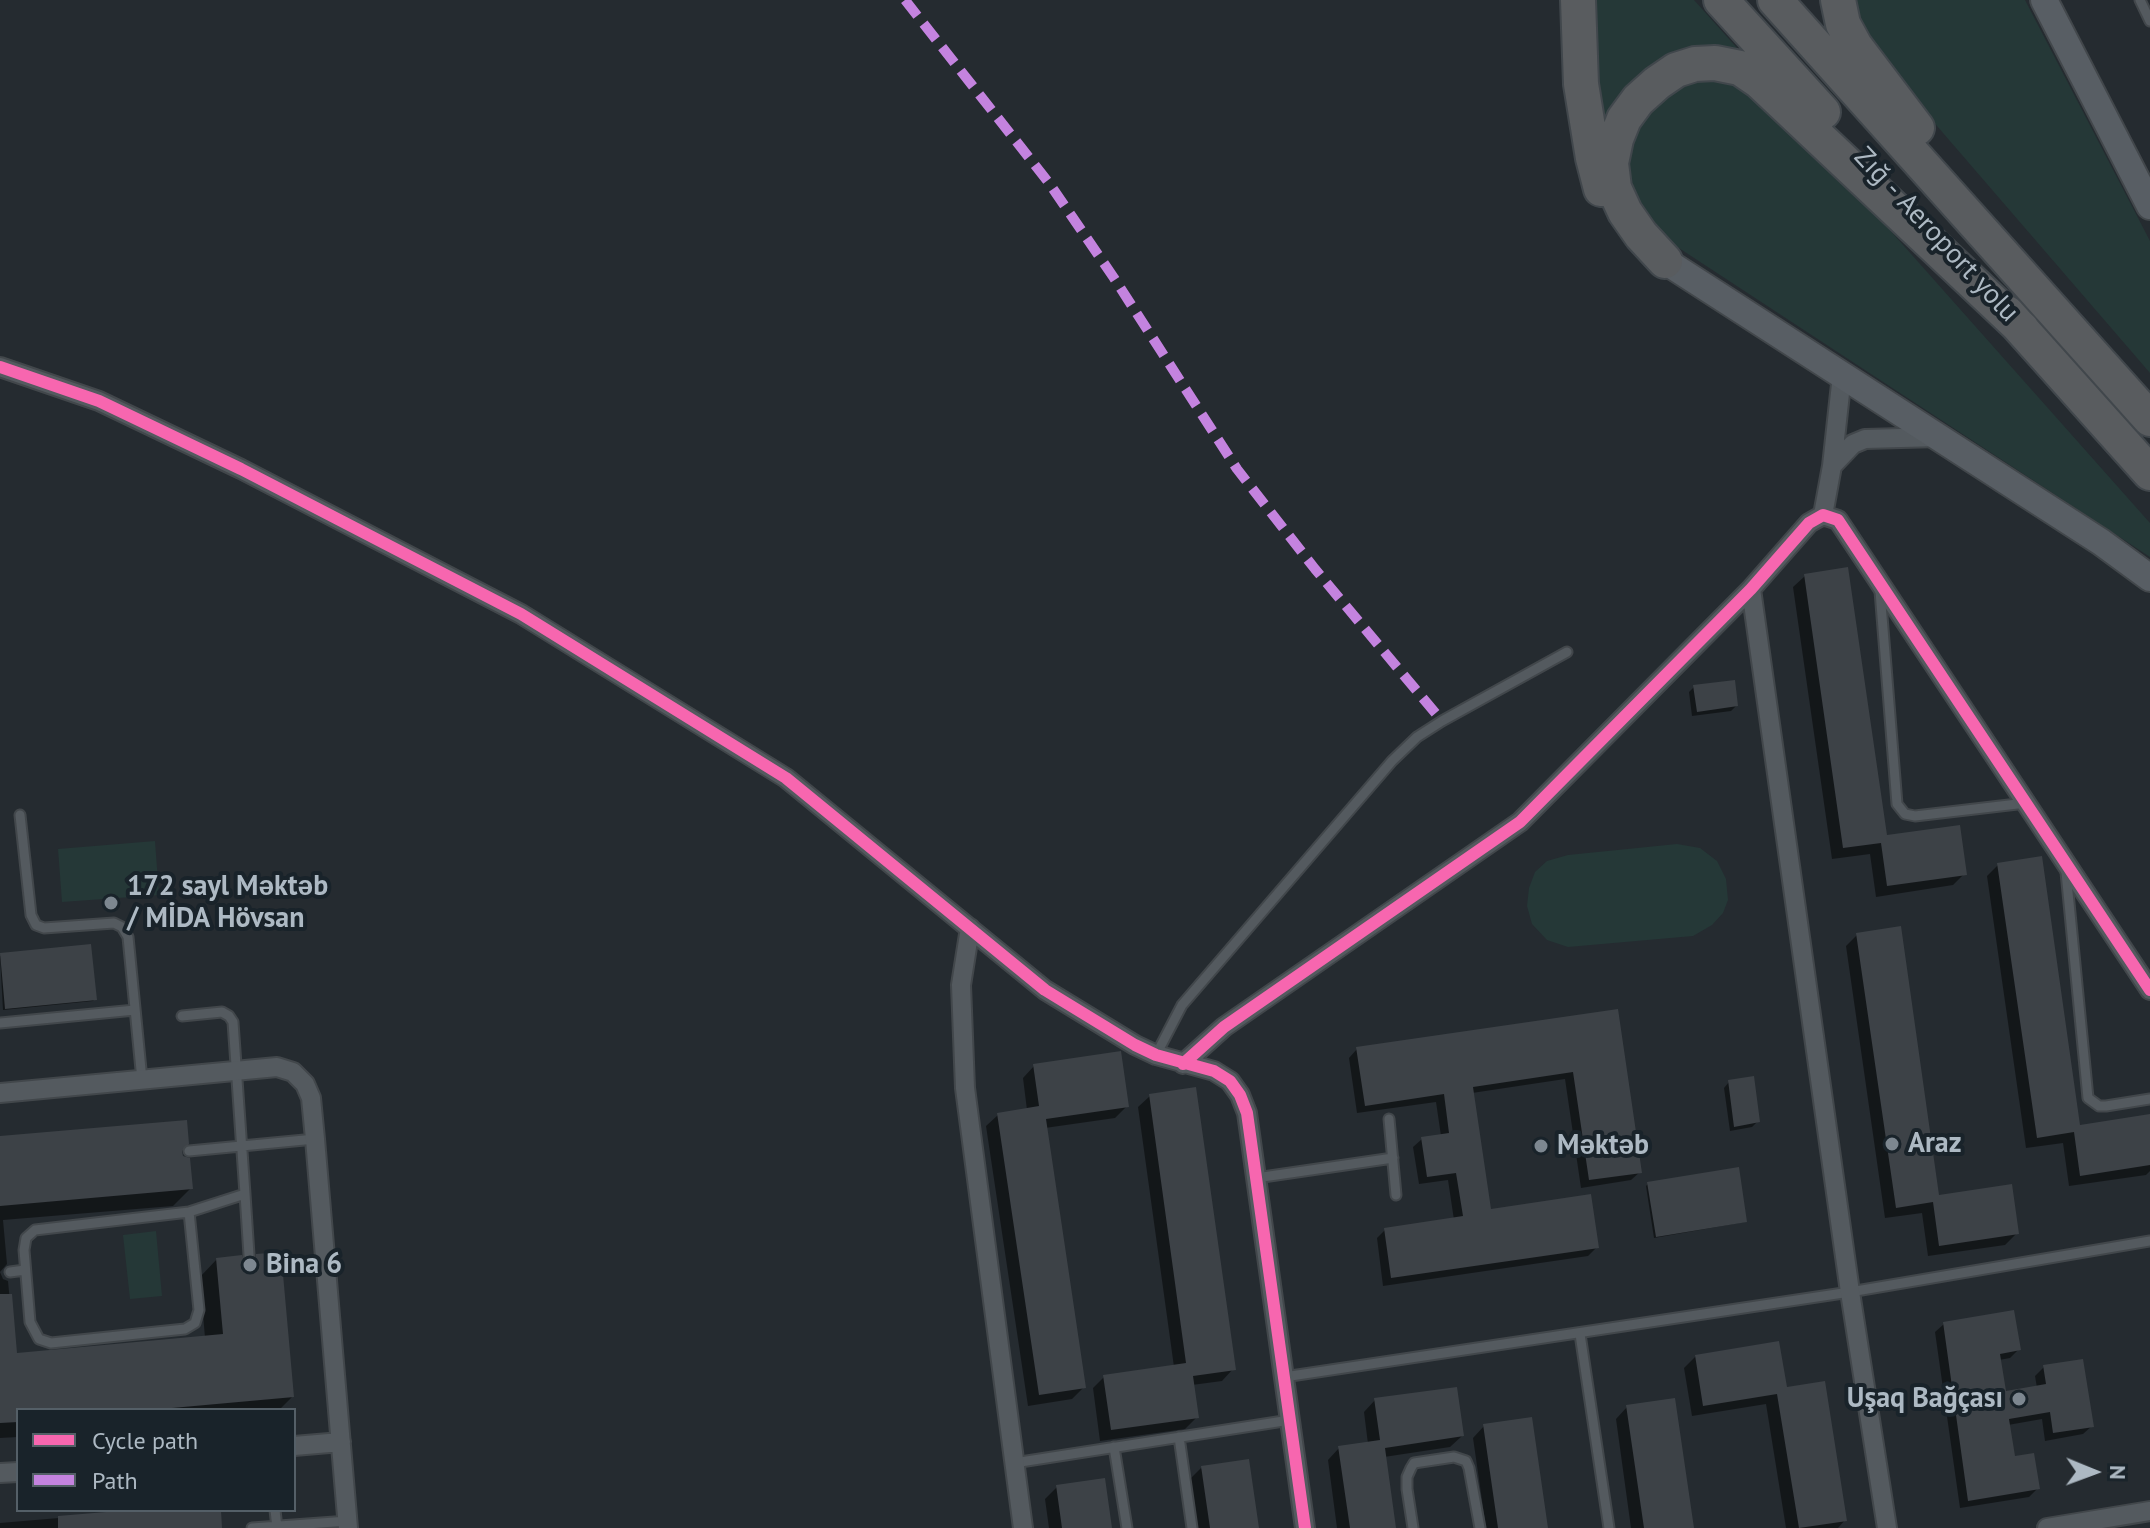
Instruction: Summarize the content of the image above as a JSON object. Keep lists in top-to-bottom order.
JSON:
{
  "streets": {
    "highway": ["Zığ - Aeroport yolu"]
  },
  "places": [
    "172 sayl Məktəb / MİDA Hövsan",
    "Araz",
    "Məktəb",
    "Bina 6",
    "Uşaq Bağçası"
  ],
  "legend": ["Cycle path", "Path"],
  "north": "right"
}
